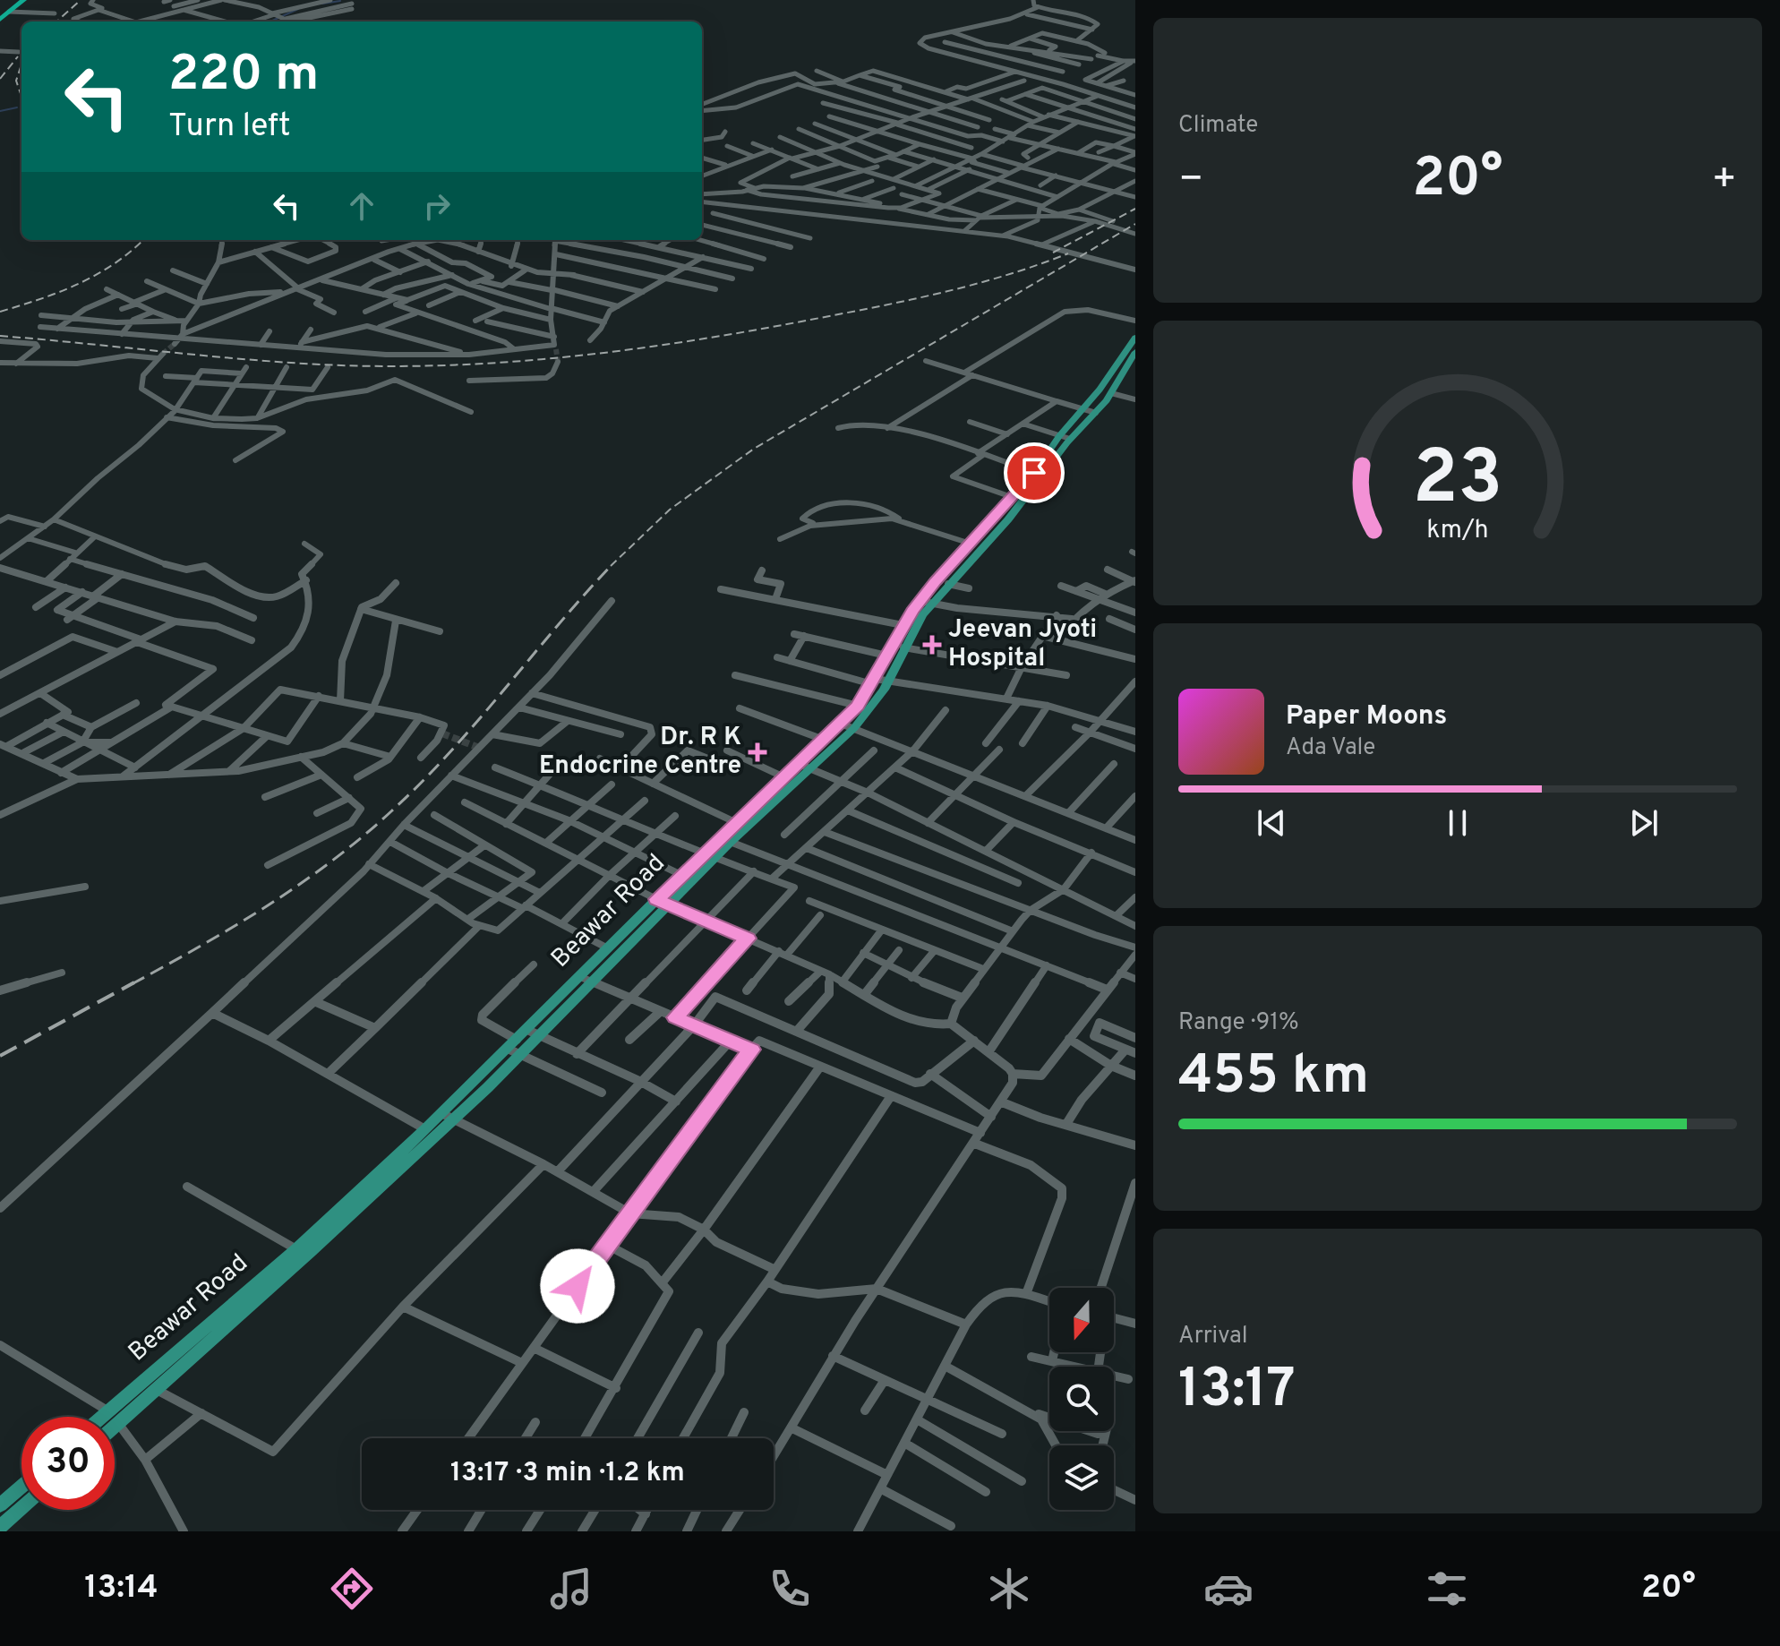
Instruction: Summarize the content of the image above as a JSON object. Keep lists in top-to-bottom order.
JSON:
{
  "streets": {
    "main road": ["Beawar Road"]
  },
  "places": {
    "health": ["Jeevan Jyoti Hospital", "Dr. R K Endocrine Centre"]
  },
  "north": "bottom",
  "page": {
    "tile": [
      "Climate",
      ["Range · 91%", "455 km"],
      ["Arrival", "13:17"]
    ],
    "turn": ["220 m", "Turn left"],
    "heat": ["−", "20°", "+"],
    "song": ["Paper Moons", "Ada Vale"],
    "limit": "30",
    "trip": "13:17 · 3 min · 1.2 km",
    "tabs": ["13:14", "20°"],
    "gauge": ["23", "km/h"]
  }
}
